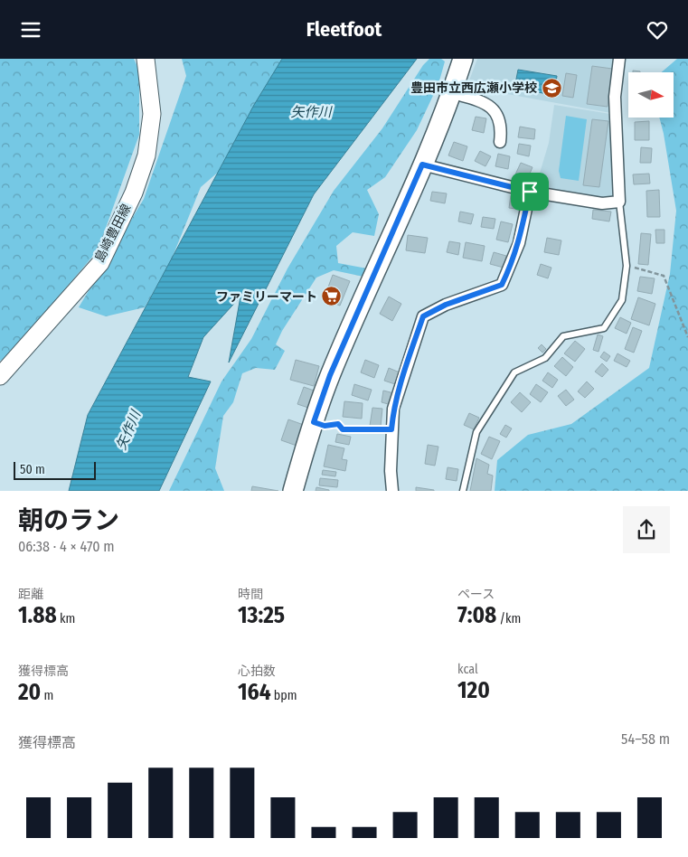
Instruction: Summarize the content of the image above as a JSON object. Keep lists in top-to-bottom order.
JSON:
{
  "streets": {
    "main road": ["島崎豊田線"]
  },
  "water": ["矢作川"],
  "places": {
    "school or university": ["豊田市立西広瀬小学校"],
    "supermarket": ["ファミリーマート"]
  },
  "scale_bar": "50 m",
  "north": "right",
  "page": {
    "header": "Fleetfoot",
    "scale": "50 m",
    "heading": ["朝のラン", "06:38 · 4 × 470 m"],
    "stats": [
      ["距離", "1.88 km"],
      ["時間", "13:25"],
      ["ペース", "7:08 /km"],
      ["獲得標高", "20 m"],
      ["心拍数", "164 bpm"],
      ["kcal", "120"]
    ],
    "chart": ["獲得標高", "54–58 m"]
  }
}
